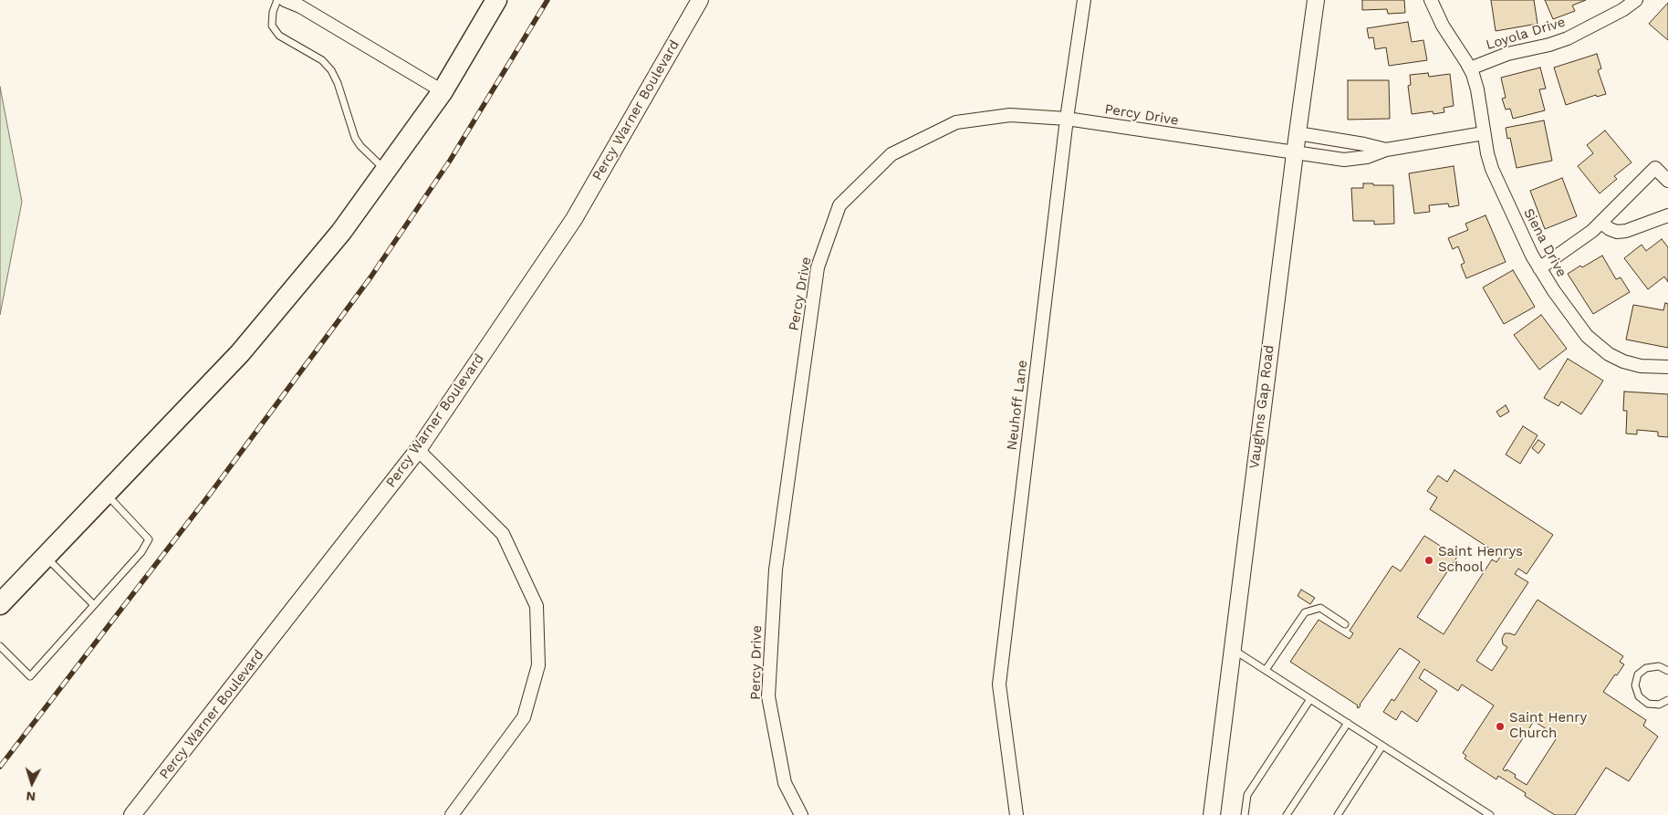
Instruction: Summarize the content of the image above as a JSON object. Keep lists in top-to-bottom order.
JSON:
{
  "streets": {
    "street": [
      "Loyola Drive",
      "Percy Warner Boulevard",
      "Percy Drive",
      "Siena Drive",
      "Neuhoff Lane",
      "Vaughns Gap Road"
    ]
  },
  "crossings": [
    ["Loyola Drive", "Siena Drive"],
    ["Percy Drive", "Neuhoff Lane"],
    ["Percy Drive", "Vaughns Gap Road"]
  ],
  "places": ["Saint Henrys School", "Saint Henry Church"],
  "north": "bottom"
}
